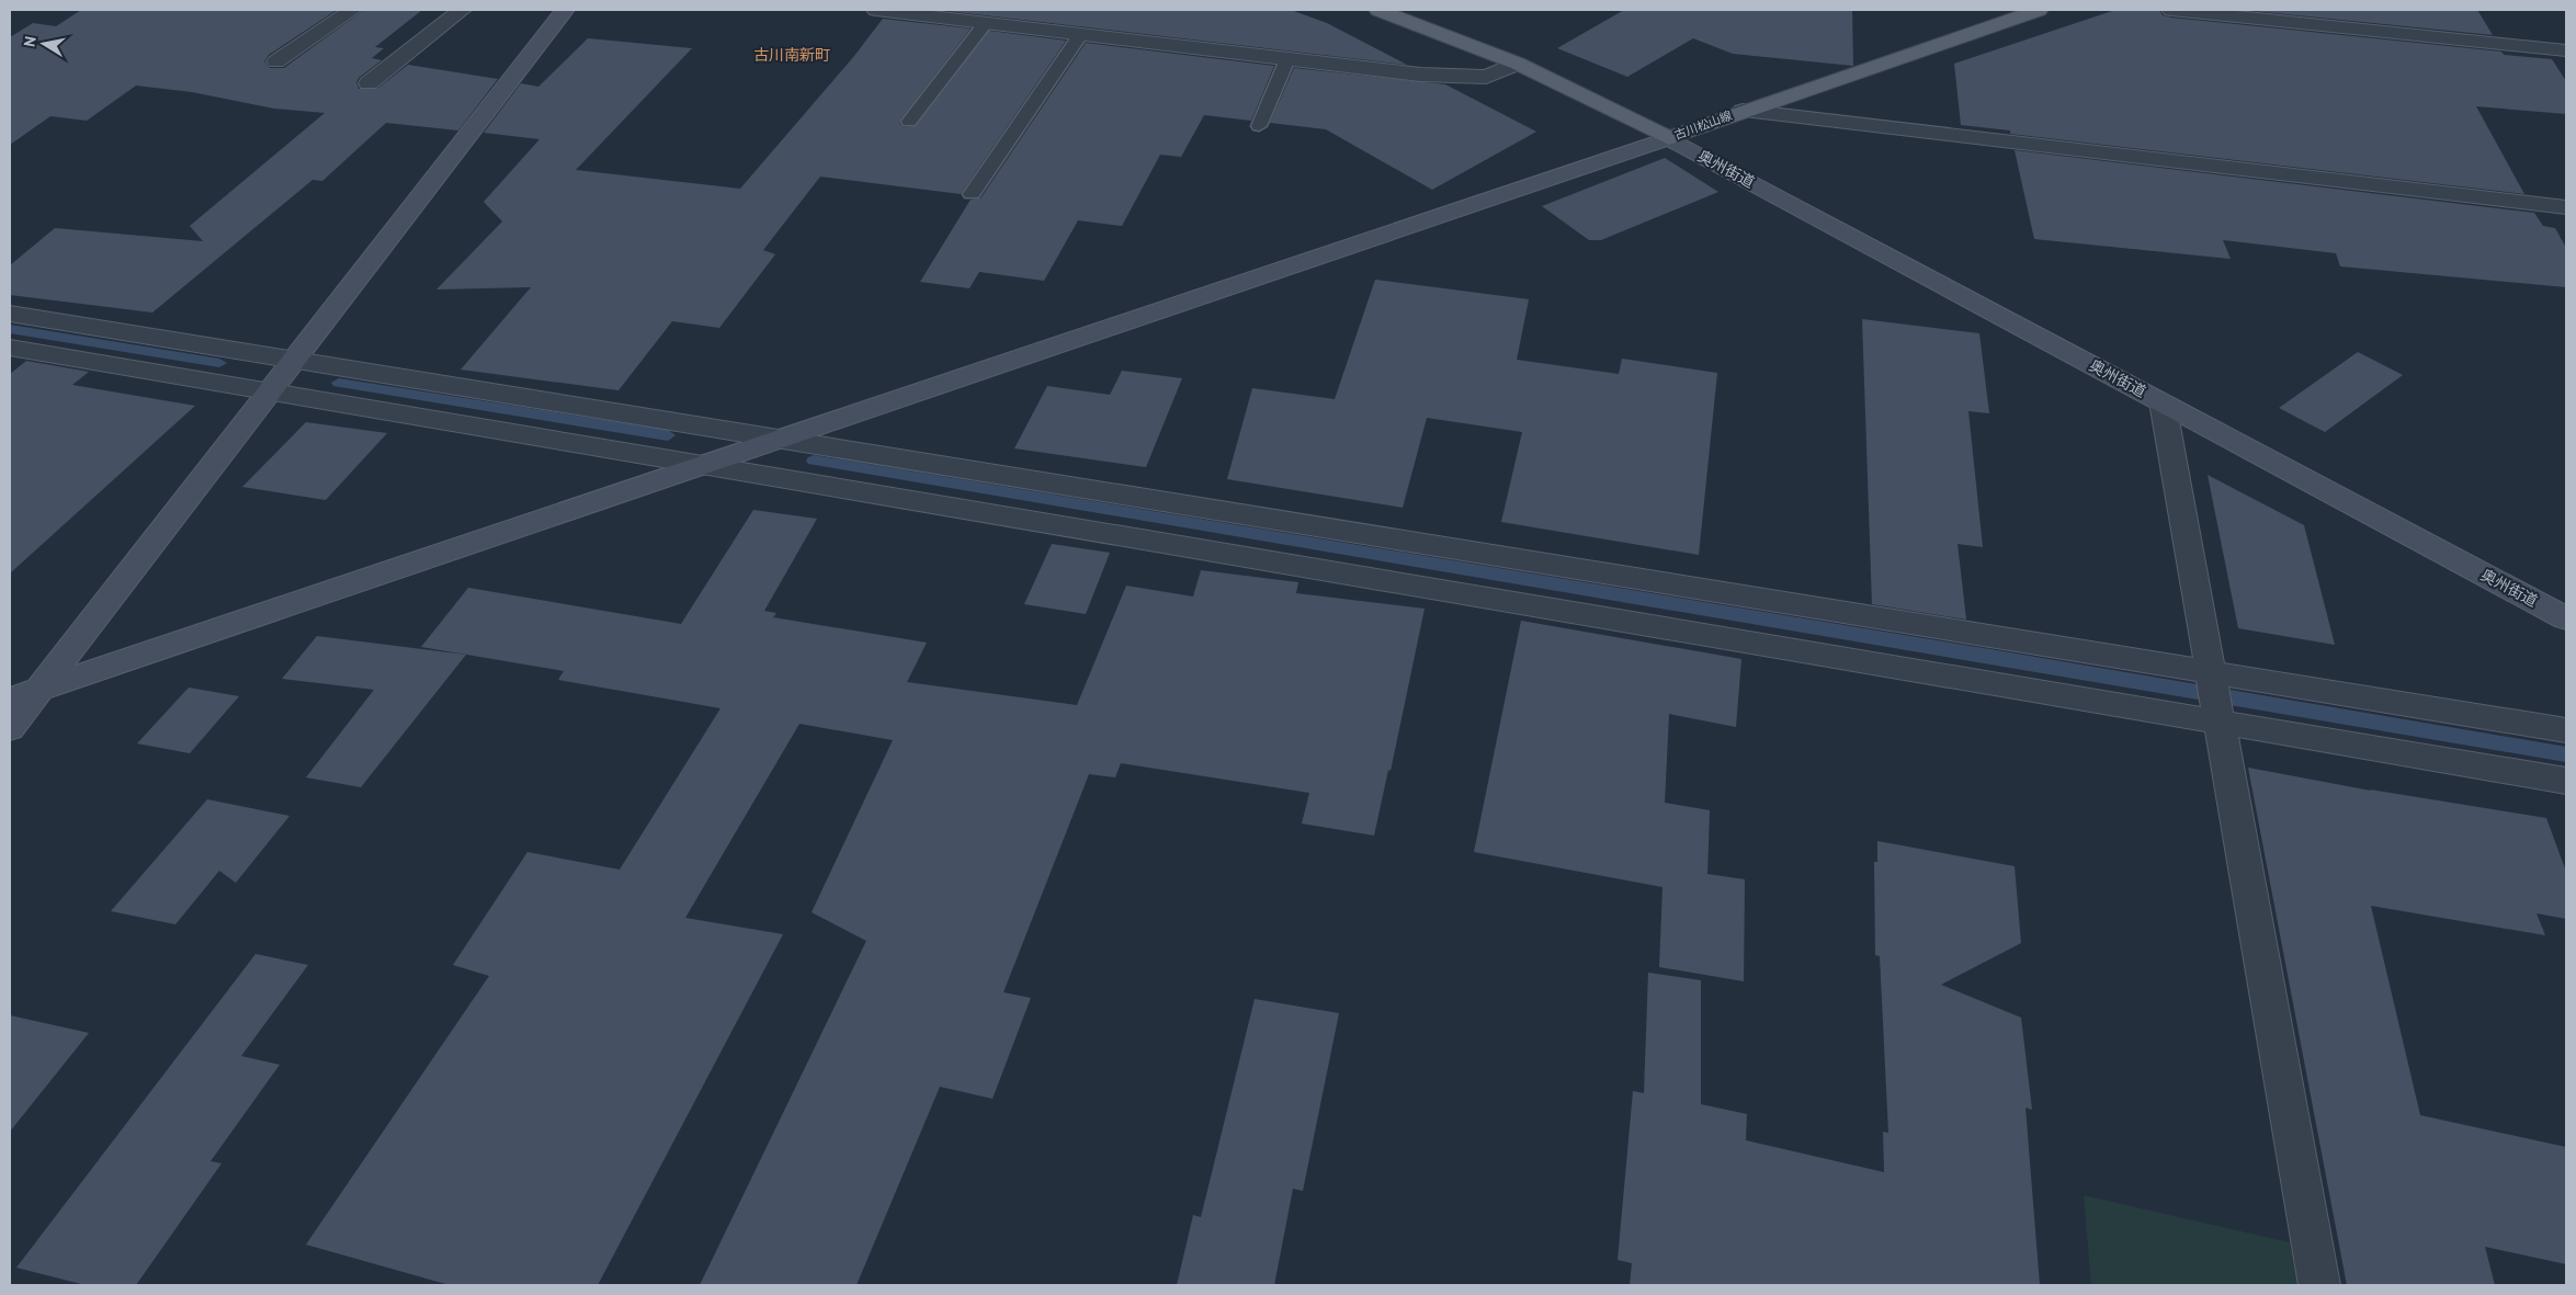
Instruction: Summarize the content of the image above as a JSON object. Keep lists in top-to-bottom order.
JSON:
{
  "streets": {
    "main road": ["古川松山線"],
    "street": ["奥州街道"]
  },
  "crossings": [
    ["古川松山線", "奥州街道"]
  ],
  "districts": ["古川南新町"],
  "north": "left"
}
